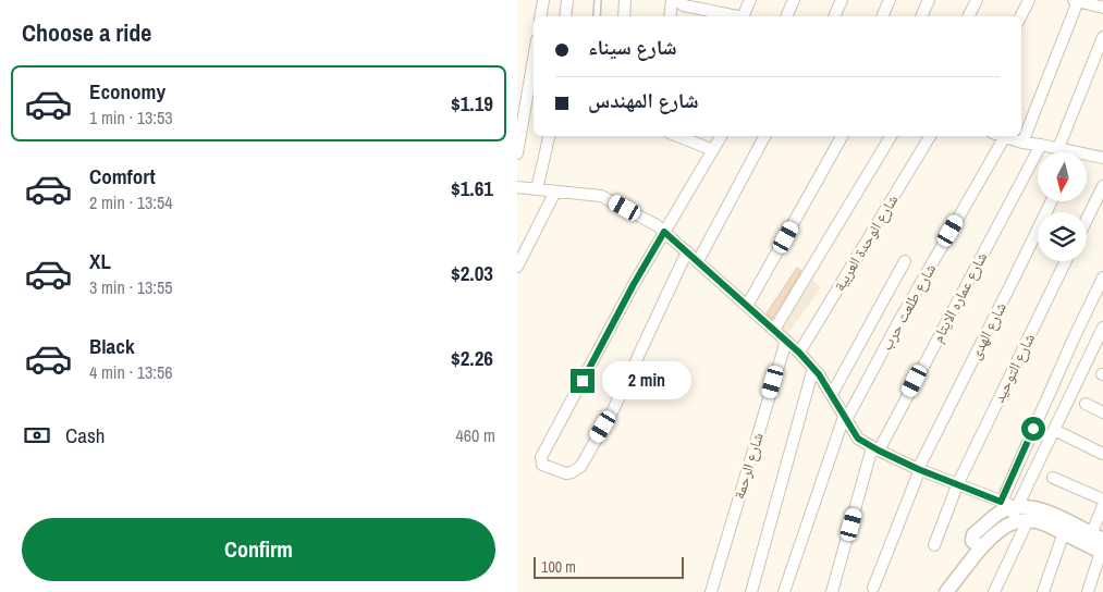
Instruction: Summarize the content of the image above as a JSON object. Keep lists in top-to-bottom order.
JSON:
{
  "streets": {
    "street": [
      "شارع الوحدة العربية",
      "شارع عماره الايتام",
      "شارع طلعت حرب",
      "شارع الهدى",
      "شارع التوحيد",
      "شارع الرحمة"
    ]
  },
  "scale_bar": "100 m",
  "north": "bottom",
  "page": {
    "heading": "Choose a ride",
    "banner": ["شارع سيناء", "شارع المهندس"],
    "list": [
      {
        "name": "Economy",
        "note": "1 min · 13:53",
        "value": "$1.19"
      },
      {
        "name": "Comfort",
        "note": "2 min · 13:54",
        "value": "$1.61"
      },
      {
        "name": "XL",
        "note": "3 min · 13:55",
        "value": "$2.03"
      },
      {
        "name": "Black",
        "note": "4 min · 13:56",
        "value": "$2.26"
      }
    ],
    "bubble": "2 min",
    "pay": ["Cash", "460 m"],
    "buttons": "Confirm",
    "scale": "100 m"
  }
}
